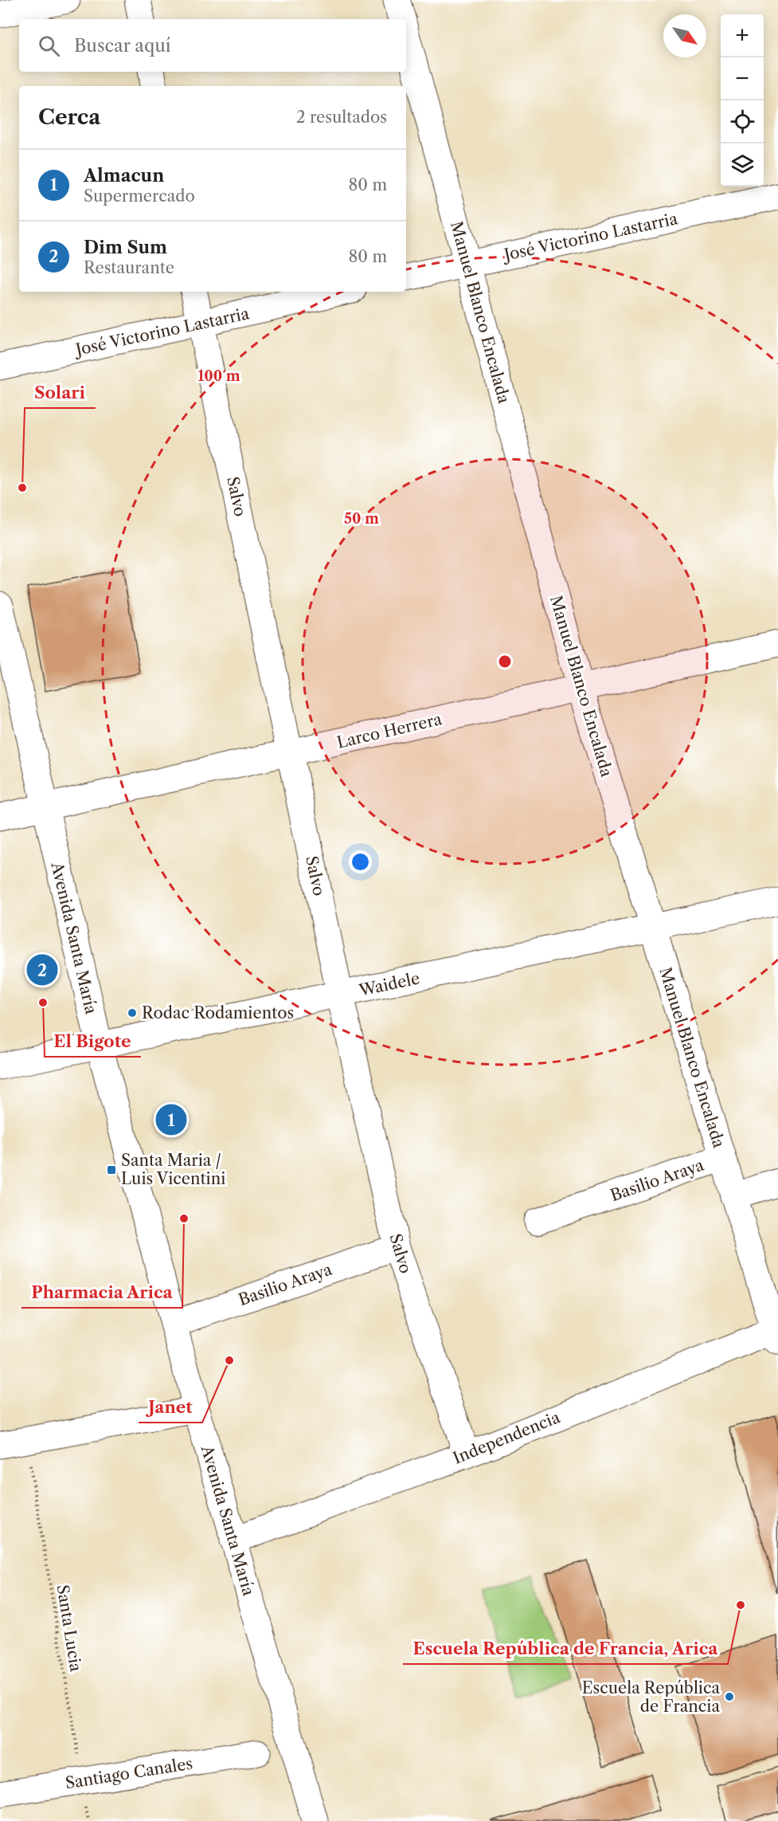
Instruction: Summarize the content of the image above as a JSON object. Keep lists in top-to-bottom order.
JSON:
{
  "streets": {
    "street": [
      "José Victorino Lastarria",
      "Manuel Blanco Encalada",
      "Salvo",
      "Larco Herrera",
      "Avenida Santa María",
      "Waidele",
      "Basilio Araya",
      "Independencia",
      "Santiago Canales"
    ],
    "path": ["Santa Lucia"]
  },
  "crossings": [
    ["José Victorino Lastarria", "Manuel Blanco Encalada"],
    ["José Victorino Lastarria", "Salvo"],
    ["Manuel Blanco Encalada", "Larco Herrera"],
    ["Manuel Blanco Encalada", "Waidele"],
    ["Manuel Blanco Encalada", "Basilio Araya"],
    ["Manuel Blanco Encalada", "Independencia"],
    ["Salvo", "Larco Herrera"],
    ["Salvo", "Waidele"],
    ["Salvo", "Basilio Araya"],
    ["Salvo", "Independencia"],
    ["Larco Herrera", "Avenida Santa María"],
    ["Avenida Santa María", "Waidele"],
    ["Avenida Santa María", "Basilio Araya"],
    ["Avenida Santa María", "Independencia"],
    ["Santa Lucia", "Santiago Canales"]
  ],
  "places": {
    "other": [
      "Solari",
      "El Bigote",
      "Rodac Rodamientos",
      "Pharmacia Arica",
      "Janet",
      "Escuela República de Francia, Arica",
      "Escuela República de Francia"
    ],
    "transit": ["Santa Maria / Luis Vicentini"]
  },
  "north": "bottom right",
  "page": {
    "map_buttons": ["+", "−"],
    "search": "Buscar aquí",
    "heading": ["Cerca", "2 resultados"],
    "list": [
      {
        "mark": "1",
        "name": "Almacun",
        "note": "Supermercado",
        "value": "80 m"
      },
      {
        "mark": "2",
        "name": "Dim Sum",
        "note": "Restaurante",
        "value": "80 m"
      }
    ],
    "pins": ["2", "1"]
  },
  "rings": ["100 m", "50 m"]
}
